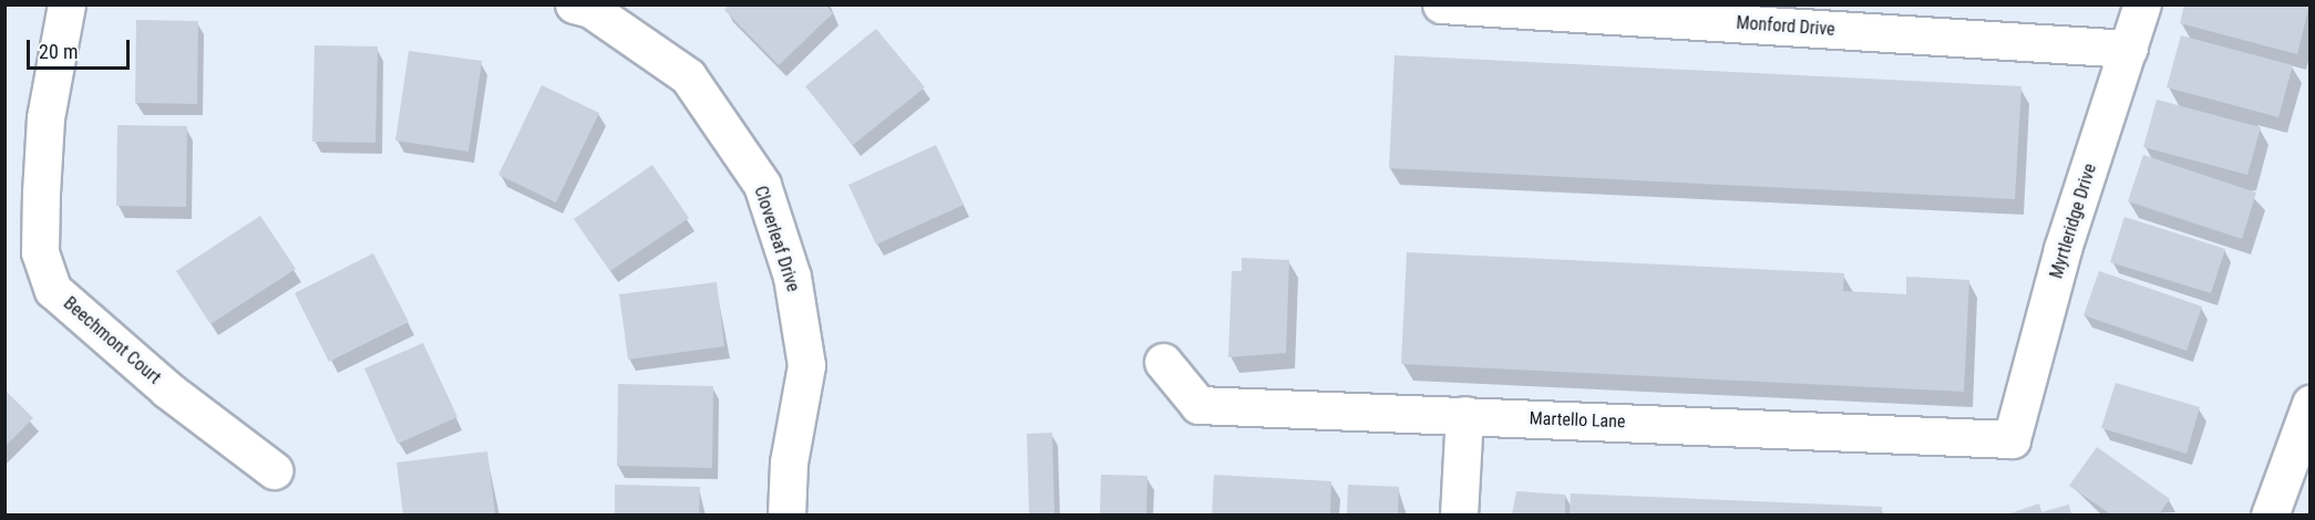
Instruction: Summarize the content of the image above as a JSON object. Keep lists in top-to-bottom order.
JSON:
{
  "streets": {
    "street": [
      "Monford Drive",
      "Myrtleridge Drive",
      "Cloverleaf Drive",
      "Beechmont Court",
      "Martello Lane"
    ]
  },
  "crossings": [
    ["Monford Drive", "Myrtleridge Drive"],
    ["Myrtleridge Drive", "Martello Lane"]
  ],
  "scale_bar": "20 m"
}
